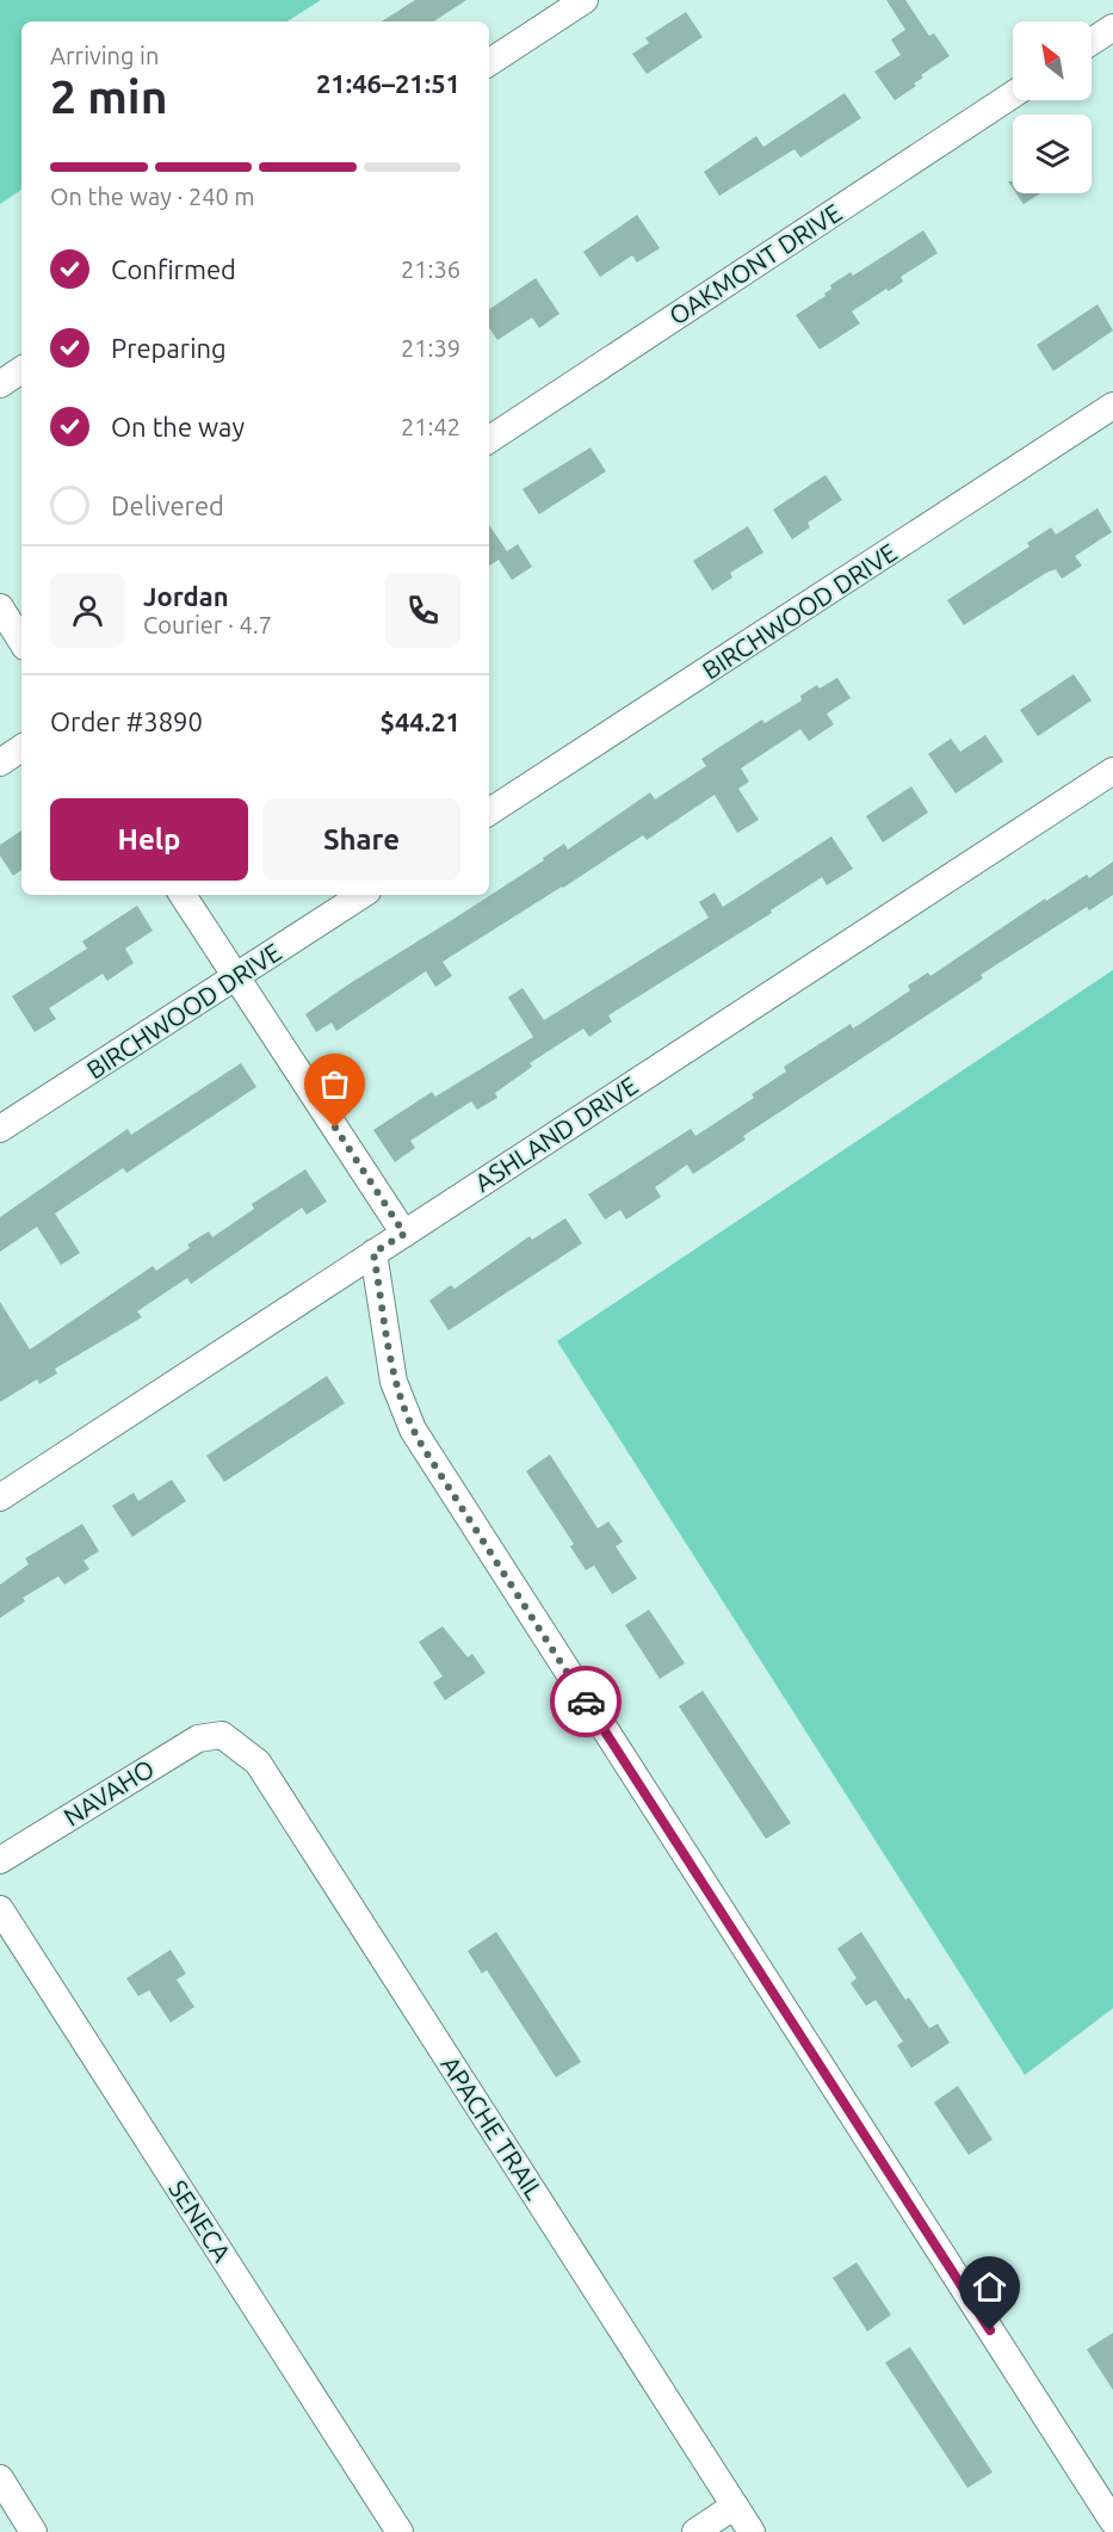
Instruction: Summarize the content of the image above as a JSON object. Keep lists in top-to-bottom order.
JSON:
{
  "streets": {
    "street": [
      "OAKMONT DRIVE",
      "BIRCHWOOD DRIVE",
      "ASHLAND DRIVE",
      "NAVAHO",
      "APACHE TRAIL",
      "SENECA"
    ]
  },
  "crossings": [
    ["NAVAHO", "APACHE TRAIL"]
  ],
  "north": "top left",
  "page": {
    "heading": ["2 min", "Arriving in", "21:46–21:51"],
    "panel": [
      "Jordan",
      "Courier · 4.7",
      "Order #3890",
      "$44.21"
    ],
    "bar": "On the way · 240 m",
    "list": [
      ["Confirmed", "21:36"],
      ["Preparing", "21:39"],
      ["On the way", "21:42"],
      "Delivered"
    ],
    "buttons": ["Help", "Share"]
  }
}
